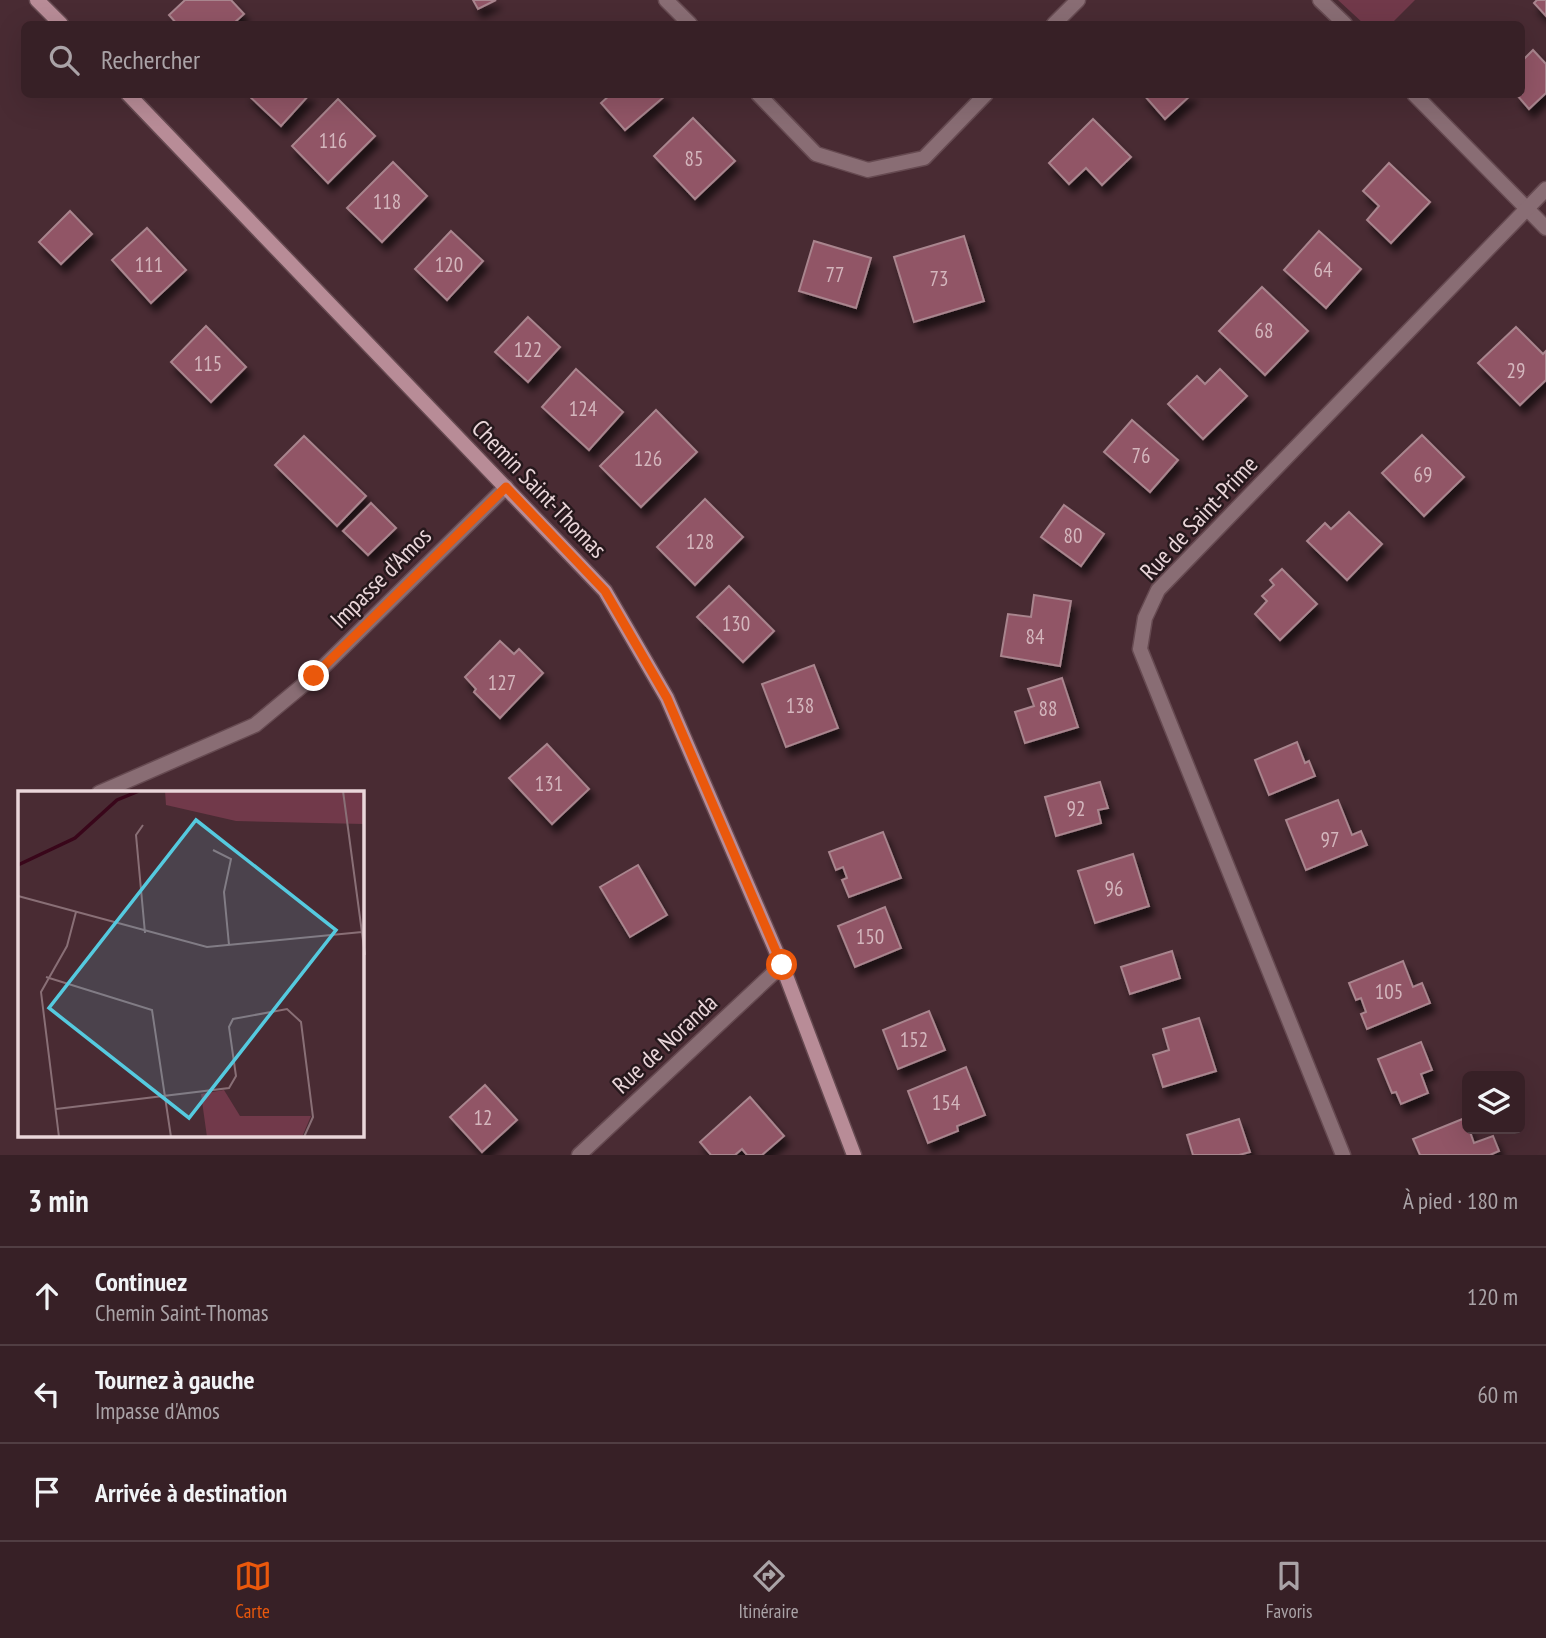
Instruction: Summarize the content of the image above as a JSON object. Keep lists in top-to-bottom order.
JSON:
{
  "streets": {
    "street": [
      "Chemin Saint-Thomas",
      "Rue de Saint-Prime",
      "Impasse d'Amos",
      "Rue de Noranda"
    ]
  },
  "crossings": [
    ["Chemin Saint-Thomas", "Impasse d'Amos"],
    ["Chemin Saint-Thomas", "Rue de Noranda"]
  ],
  "house_numbers": [
    "116",
    "85",
    "118",
    "111",
    "120",
    "64",
    "77",
    "73",
    "68",
    "122",
    "115",
    "29",
    "124",
    "76",
    "126",
    "69",
    "80",
    "128",
    "130",
    "84",
    "127",
    "138",
    "88",
    "131",
    "92",
    "97",
    "96",
    "150",
    "105",
    "152",
    "154",
    "12"
  ],
  "page": {
    "search": "Rechercher",
    "heading": ["3 min", "À pied · 180 m"],
    "list": [
      ["Continuez", "Chemin Saint-Thomas", "120 m"],
      ["Tournez à gauche", "Impasse d'Amos", "60 m"],
      "Arrivée à destination"
    ],
    "nav": ["Carte", "Itinéraire", "Favoris"]
  }
}
